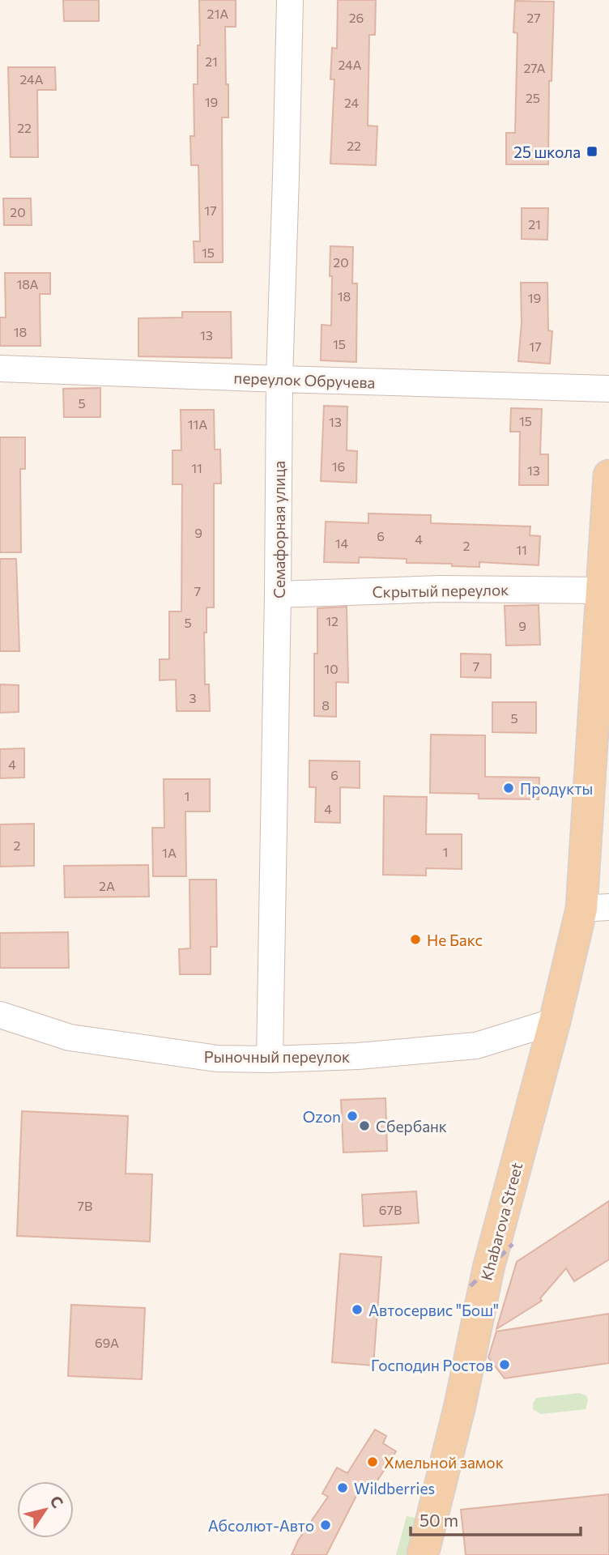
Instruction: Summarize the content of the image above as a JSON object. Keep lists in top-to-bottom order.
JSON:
{
  "streets": {
    "main road": ["Khabarova Street"],
    "street": [
      "переулок Обручева",
      "Семафорная улица",
      "Скрытый переулок",
      "Рыночный переулок"
    ]
  },
  "crossings": [
    ["переулок Обручева", "Семафорная улица"],
    ["Семафорная улица", "Скрытый переулок"],
    ["Семафорная улица", "Рыночный переулок"],
    ["Скрытый переулок", "Khabarova Street"],
    ["Рыночный переулок", "Khabarova Street"]
  ],
  "places": {
    "transit": ["25 школа"],
    "other": [
      "Продукты",
      "Не Бакс",
      "Ozon",
      "Сбербанк",
      "Автосервис \"Бош\"",
      "Господин Ростов",
      "Хмельной замок",
      "Wildberries",
      "Абсолют-Авто"
    ]
  },
  "house_numbers": [
    "21А",
    "26",
    "27",
    "21",
    "24А",
    "27А",
    "24А",
    "25",
    "19",
    "24",
    "22",
    "22",
    "17",
    "20",
    "21",
    "15",
    "20",
    "18А",
    "18",
    "19",
    "18",
    "13",
    "15",
    "17",
    "5",
    "15",
    "13",
    "11А",
    "16",
    "11",
    "13",
    "9",
    "6",
    "4",
    "14",
    "2",
    "11",
    "7",
    "12",
    "5",
    "9",
    "7",
    "10",
    "3",
    "8",
    "5",
    "4",
    "6",
    "1",
    "4",
    "2",
    "1",
    "1А",
    "2А",
    "7В",
    "67В",
    "69А"
  ],
  "scale_bar": "50 m",
  "north": "top right"
}
